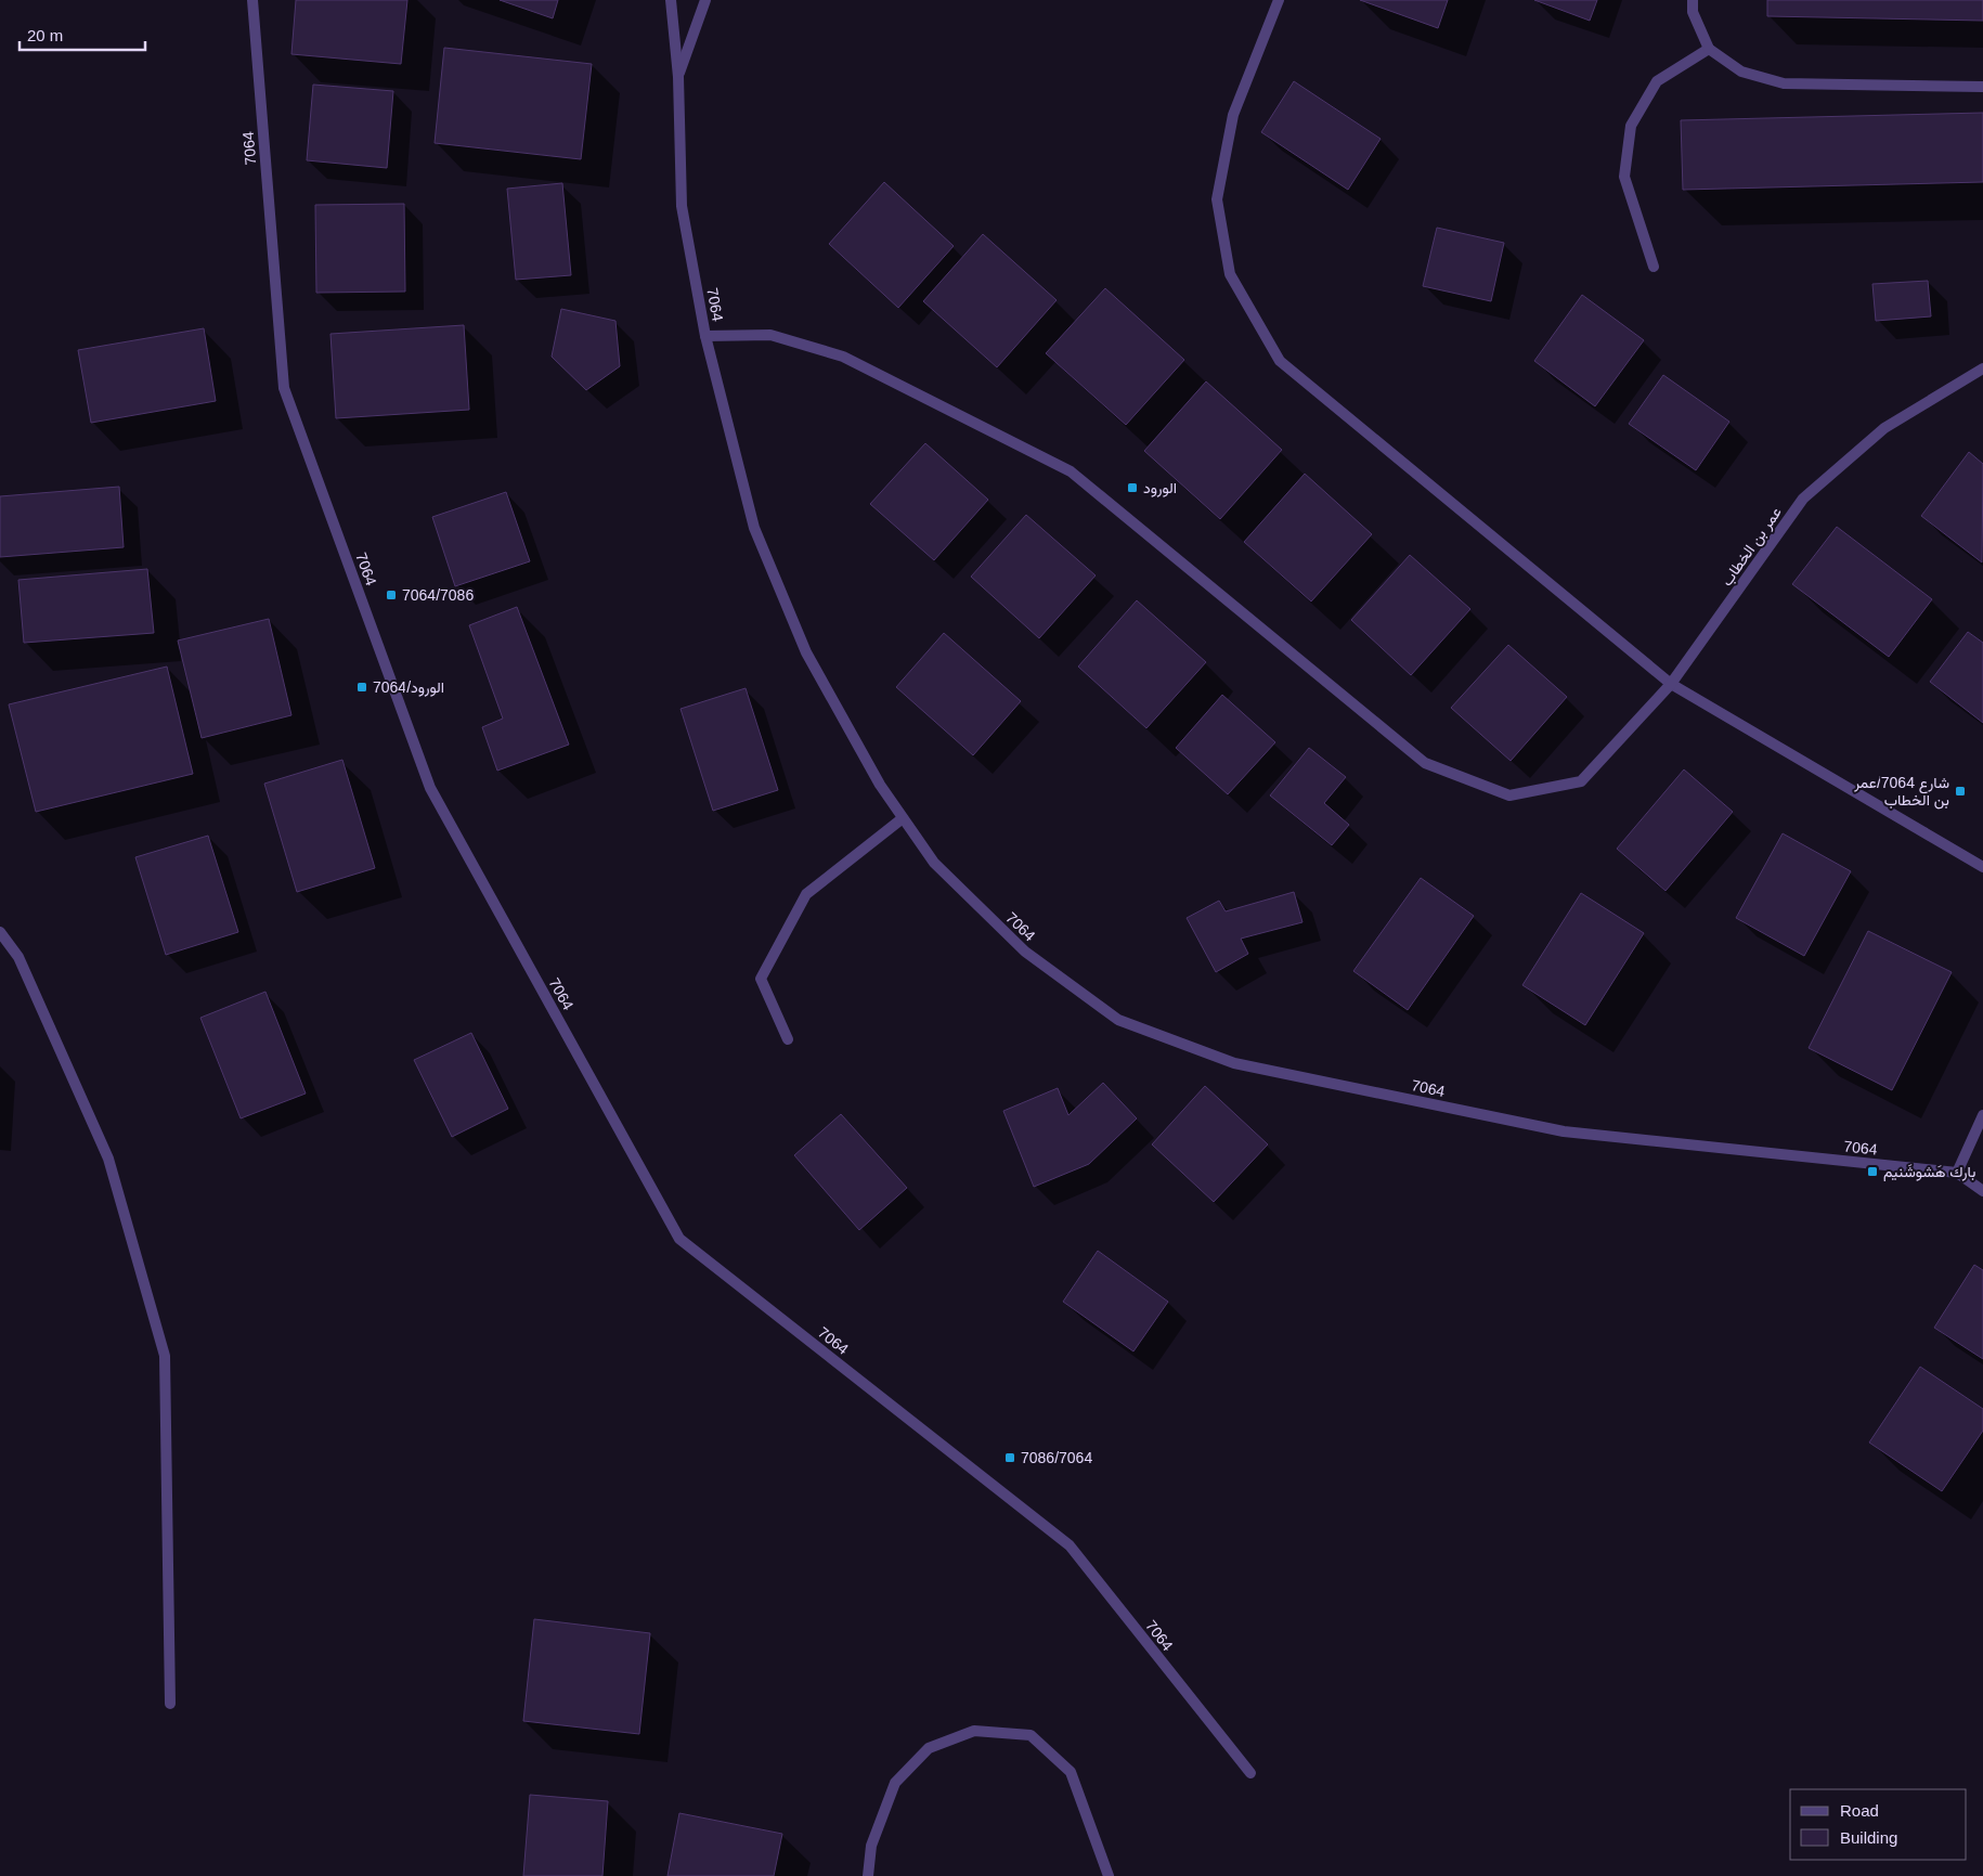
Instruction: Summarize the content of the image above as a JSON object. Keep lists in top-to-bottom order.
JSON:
{
  "streets": {
    "street": ["7064", "عمر بن الخطاب"]
  },
  "crossings": [
    ["7064", "عمر بن الخطاب"]
  ],
  "places": {
    "transit": [
      "الورود",
      "7064/7086",
      "الورود/7064",
      "شارع 7064/عمر بن الخطاب",
      "بارك هَشوشَنيم",
      "7086/7064"
    ]
  },
  "legend": ["Road", "Building"],
  "scale_bar": "20 m"
}
